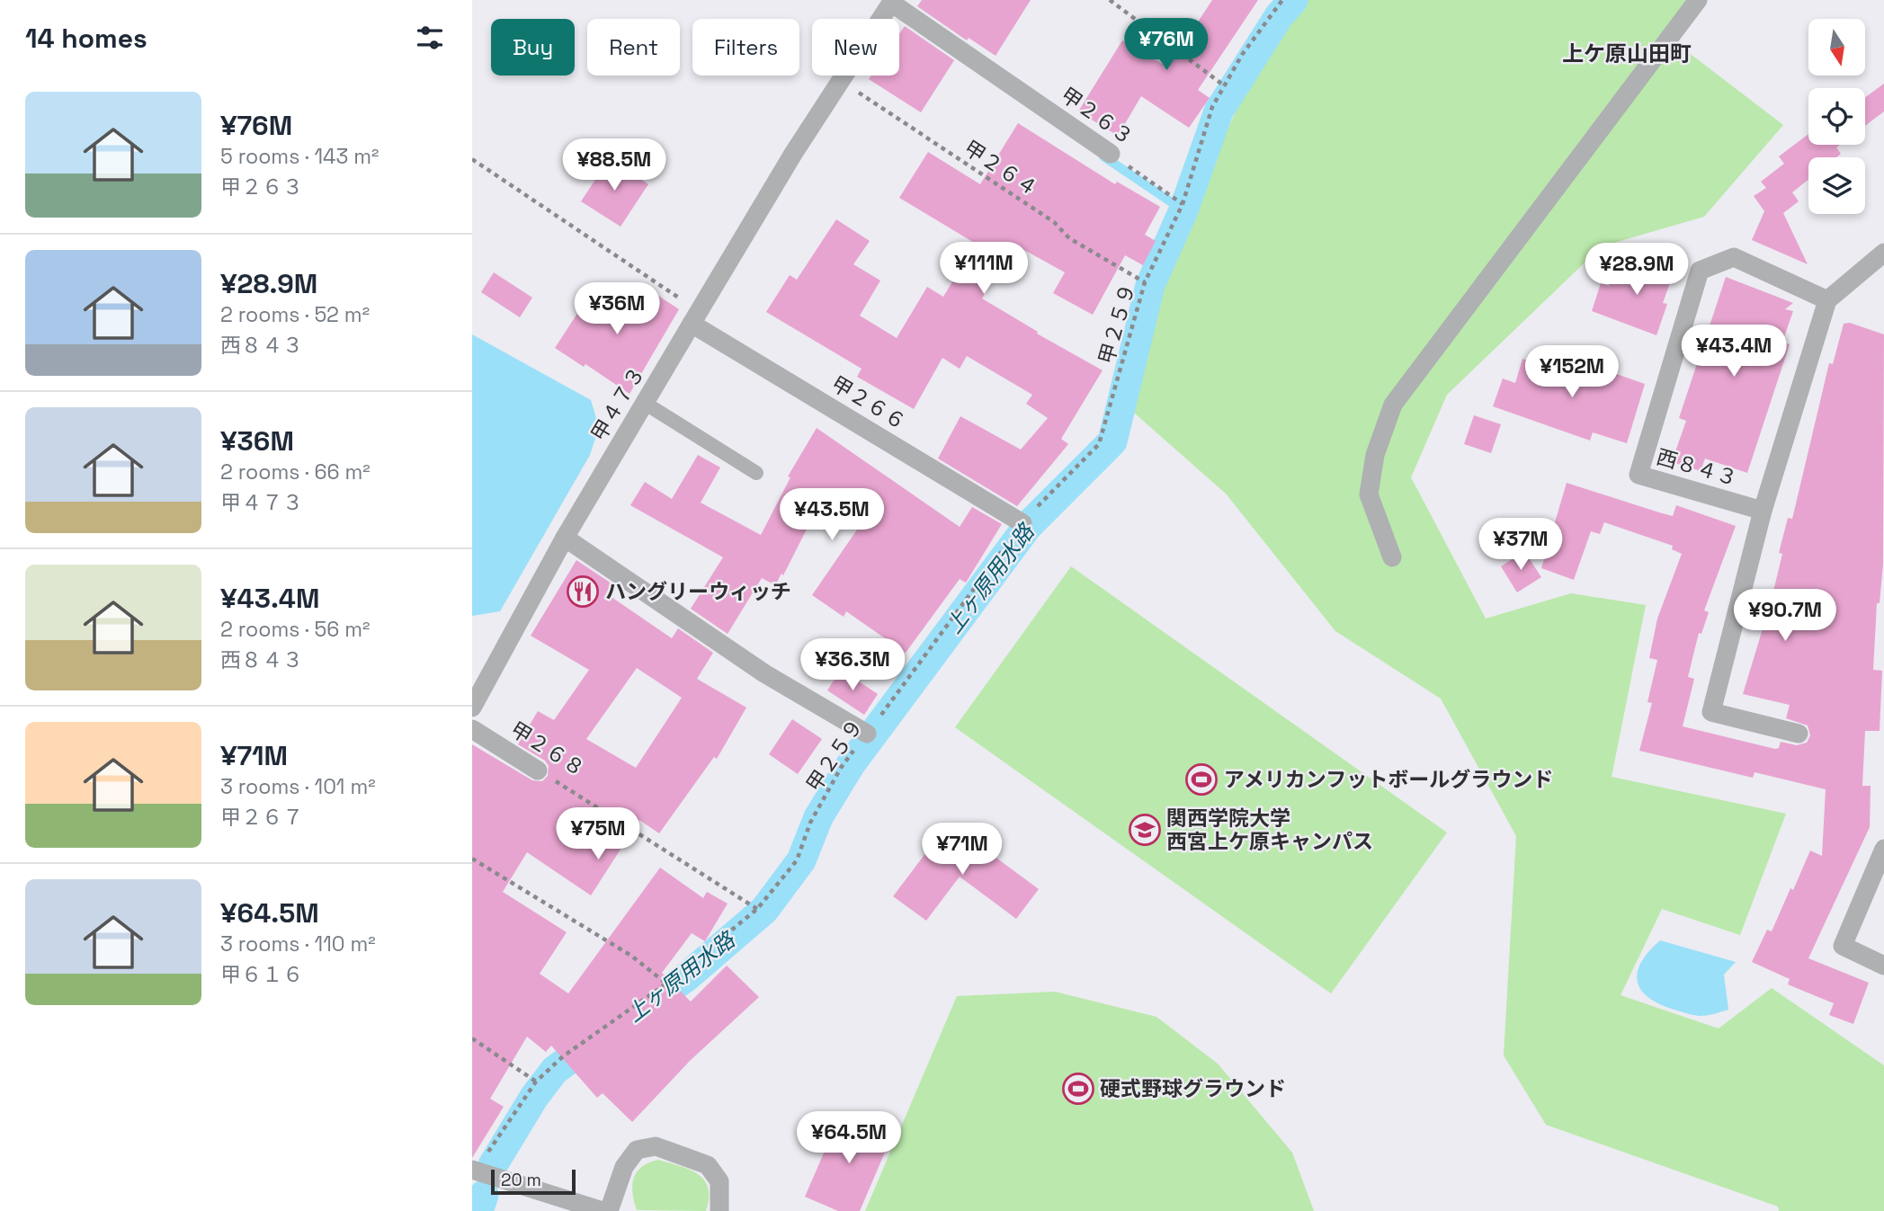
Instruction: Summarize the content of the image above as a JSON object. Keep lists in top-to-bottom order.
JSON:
{
  "streets": {
    "street": [
      "甲２６３",
      "甲２６６",
      "甲４７３",
      "西８４３",
      "甲２６８"
    ],
    "path": ["甲２６４", "甲２５９"]
  },
  "crossings": [
    ["甲２６３", "甲２５９"],
    ["甲２６３", "甲４７３"],
    ["甲２６４", "甲２５９"],
    ["甲２６４", "甲４７３"],
    ["甲２５９", "甲２６６"],
    ["甲２５９", "甲２６８"],
    ["甲２６６", "甲４７３"]
  ],
  "districts": ["上ケ原山田町"],
  "water": ["上ヶ原用水路"],
  "places": {
    "restaurant": ["ハングリーウィッチ"],
    "sports": ["アメリカンフットボールグラウンド", "硬式野球グラウンド"],
    "school or university": ["関西学院大学 西宮上ケ原キャンパス"]
  },
  "scale_bar": "20 m",
  "north": "bottom",
  "page": {
    "heading": "14 homes",
    "price": [
      "¥76M",
      "¥88.5M",
      "¥111M",
      "¥28.9M",
      "¥36M",
      "¥43.4M",
      "¥152M",
      "¥43.5M",
      "¥37M",
      "¥90.7M",
      "¥36.3M",
      "¥75M",
      "¥71M",
      "¥64.5M"
    ],
    "chip": [
      "Buy",
      "Rent",
      "Filters",
      "New"
    ],
    "list": [
      {
        "name": "¥76M",
        "note": "5 rooms · 143 m² · 甲２６３"
      },
      {
        "name": "¥28.9M",
        "note": "2 rooms · 52 m² · 西８４３"
      },
      {
        "name": "¥36M",
        "note": "2 rooms · 66 m² · 甲４７３"
      },
      {
        "name": "¥43.4M",
        "note": "2 rooms · 56 m² · 西８４３"
      },
      {
        "name": "¥71M",
        "note": "3 rooms · 101 m² · 甲２６７"
      },
      {
        "name": "¥64.5M",
        "note": "3 rooms · 110 m² · 甲６１６"
      }
    ],
    "scale": "20 m"
  }
}
